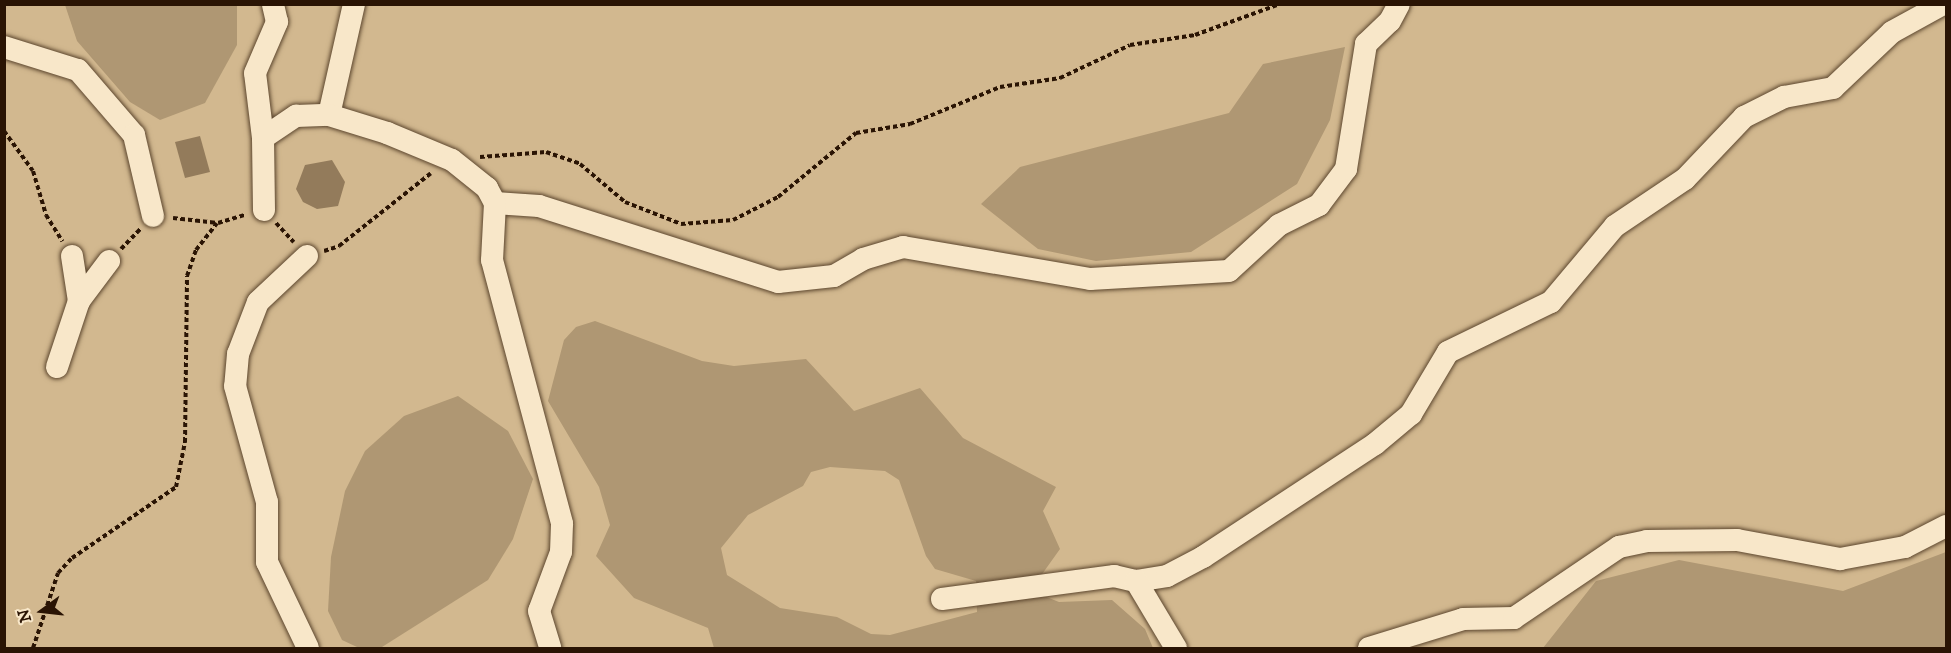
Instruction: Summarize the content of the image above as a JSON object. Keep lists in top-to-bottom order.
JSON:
{
  "north": "left"
}
